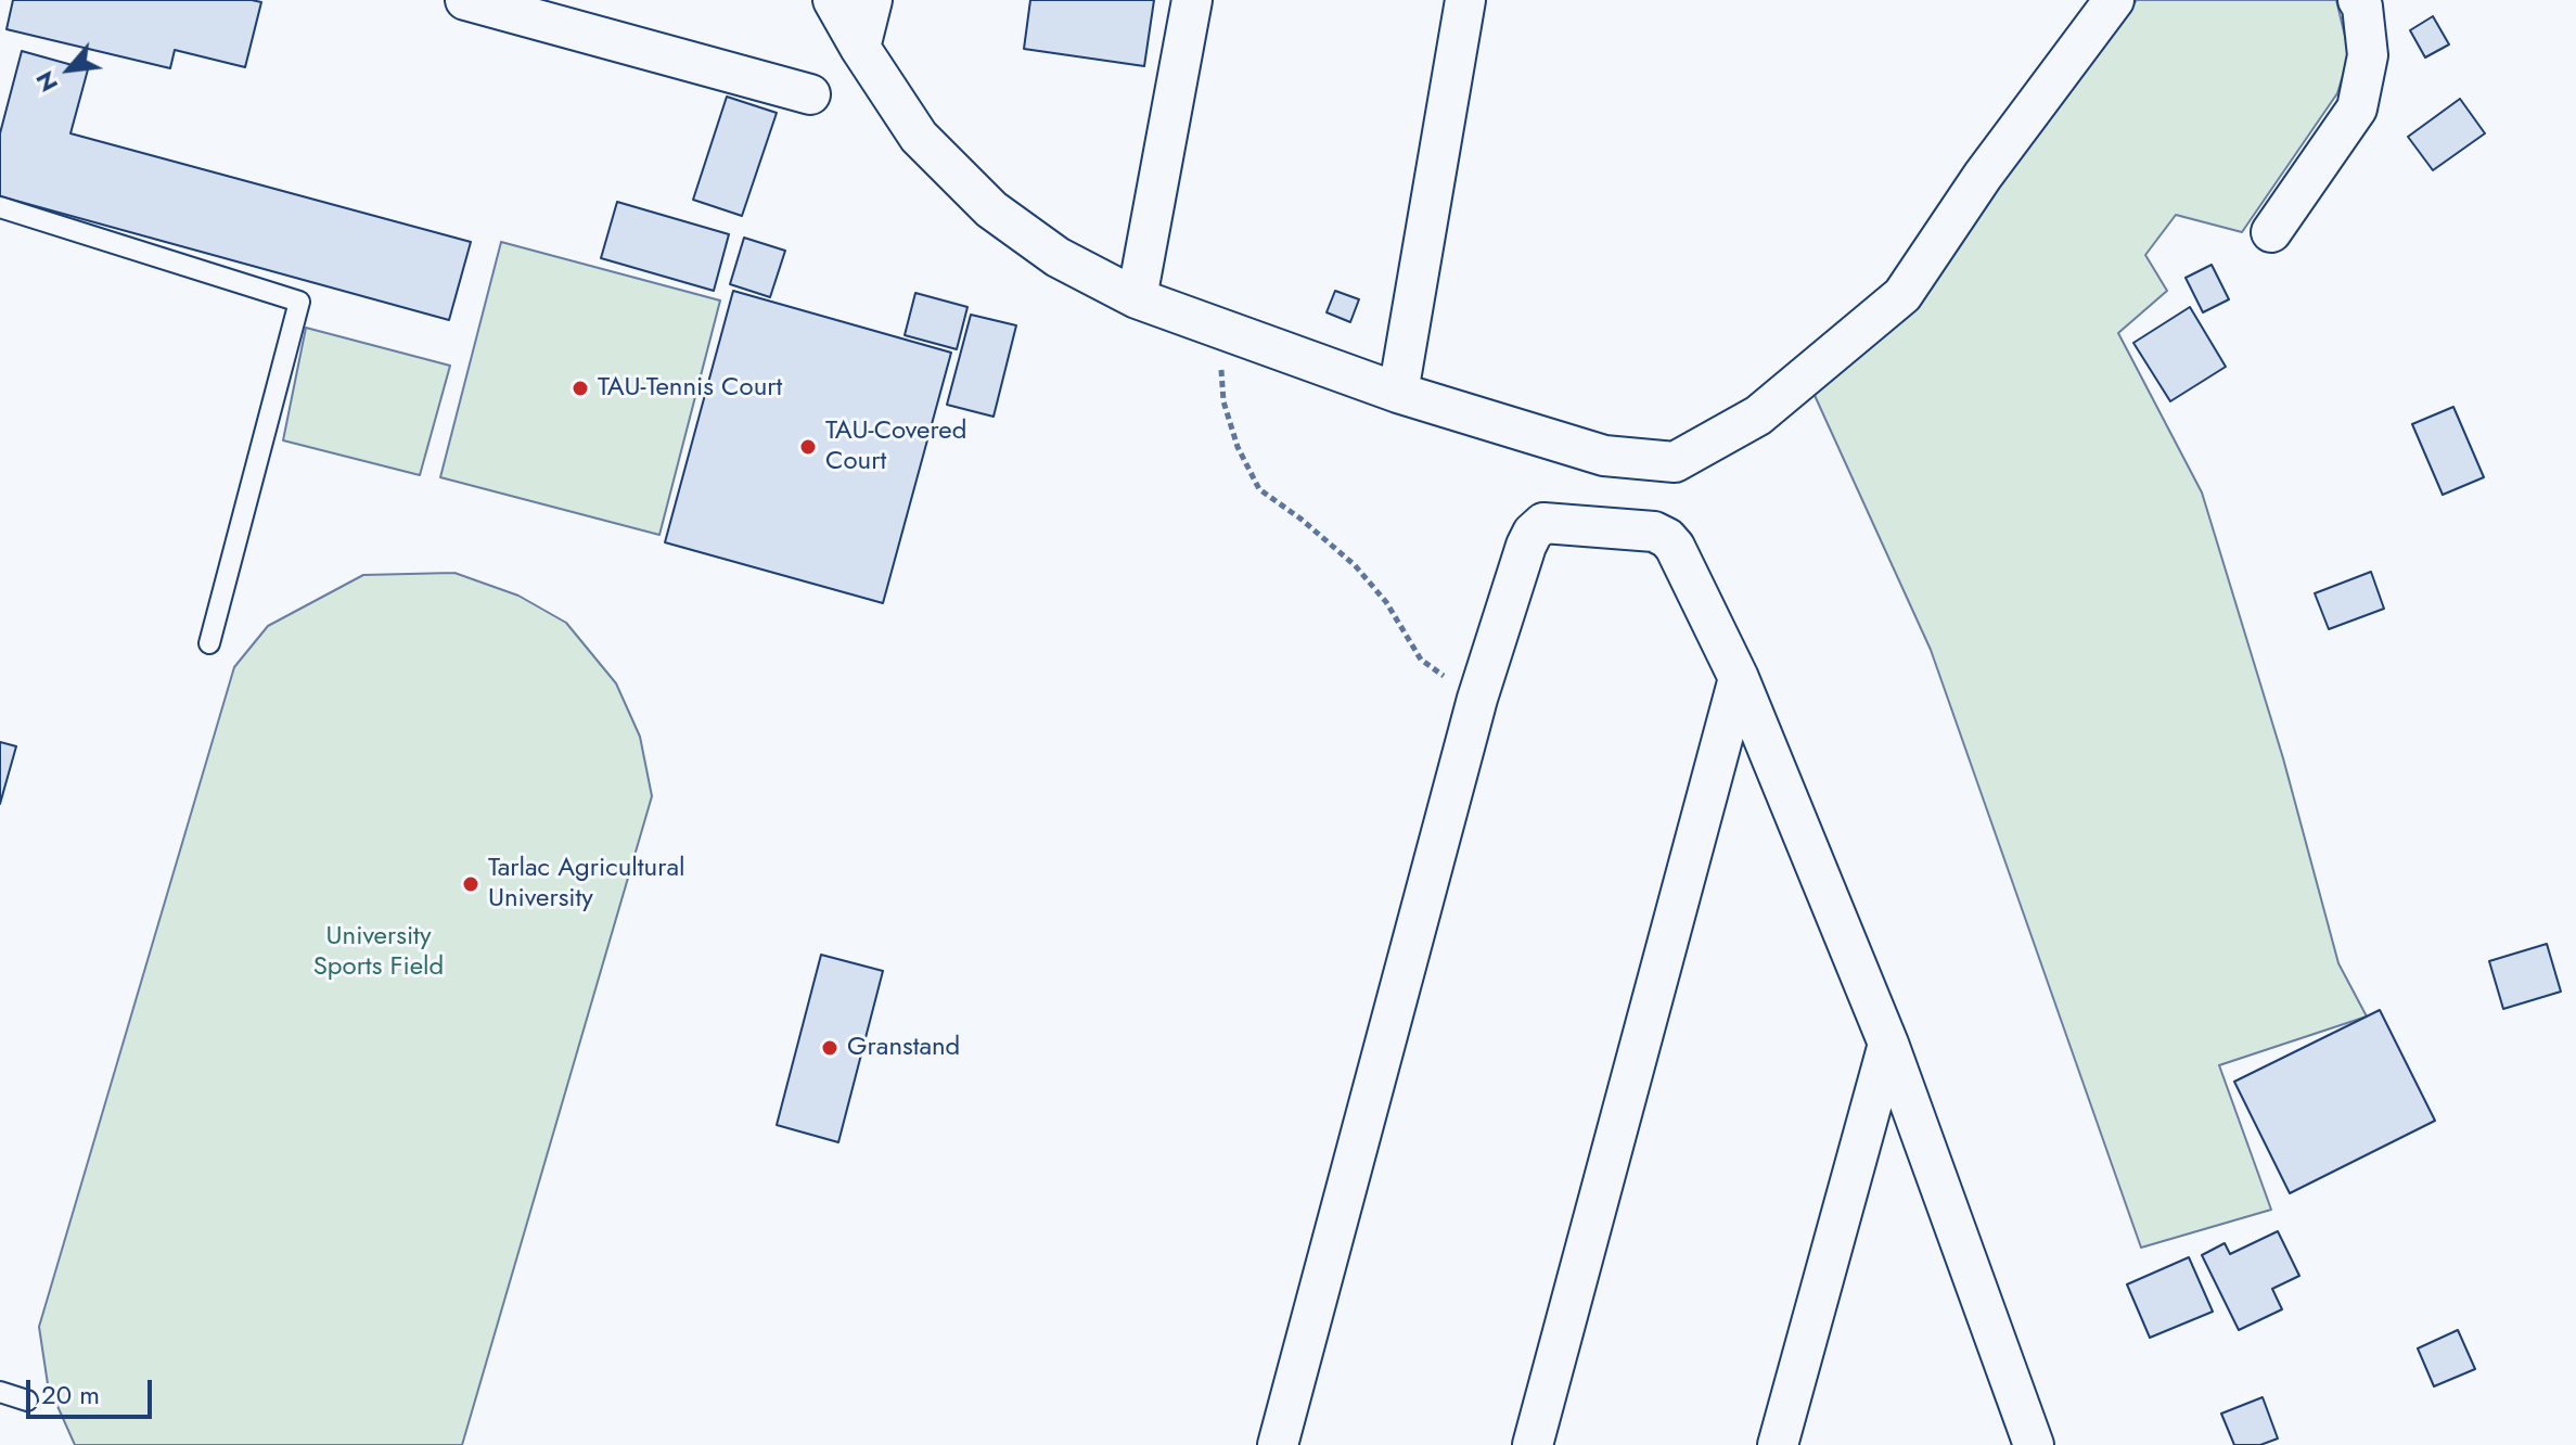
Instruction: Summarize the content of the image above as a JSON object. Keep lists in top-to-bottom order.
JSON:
{
  "parks": ["University Sports Field"],
  "places": [
    "TAU-Tennis Court",
    "TAU-Covered Court",
    "Tarlac Agricultural University",
    "Granstand"
  ],
  "scale_bar": "20 m",
  "north": "bottom left"
}
